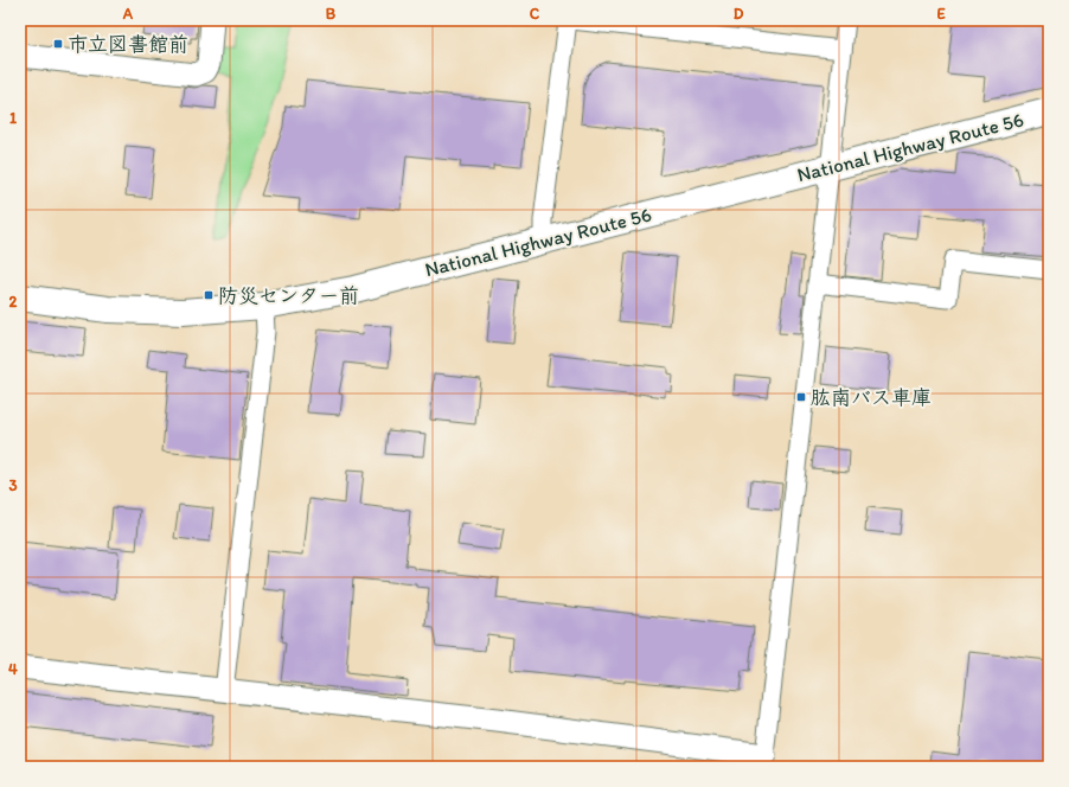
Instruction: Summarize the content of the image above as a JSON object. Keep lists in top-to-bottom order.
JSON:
{
  "streets": {
    "highway": ["National Highway Route 56"]
  },
  "places": {
    "transit": ["市立図書館前", "防災センター前", "肱南バス車庫"]
  },
  "grid": {
    "columns": [
      "A",
      "B",
      "C",
      "D",
      "E"
    ],
    "rows": [
      "1",
      "2",
      "3",
      "4"
    ]
  }
}
